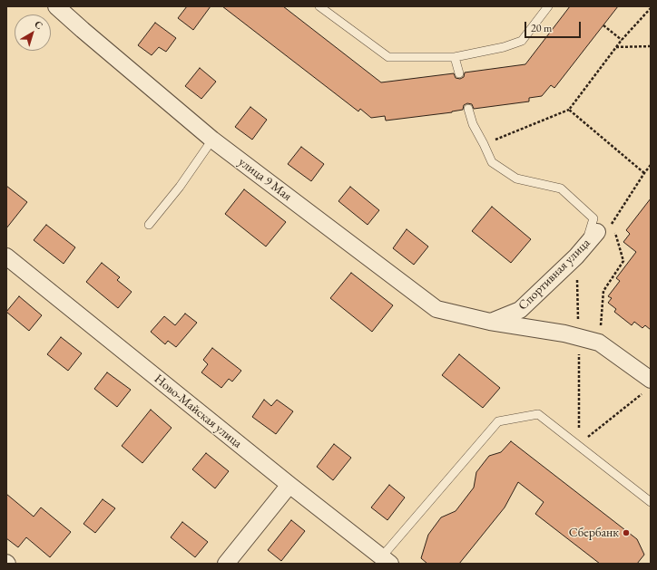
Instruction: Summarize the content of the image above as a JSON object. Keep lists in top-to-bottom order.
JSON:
{
  "streets": {
    "street": ["улица 9 Мая", "Спортивная улица", "Ново-Майская улица"]
  },
  "crossings": [
    ["улица 9 Мая", "Спортивная улица"]
  ],
  "places": ["Сбербанк"],
  "scale_bar": "20 m",
  "north": "top right"
}
